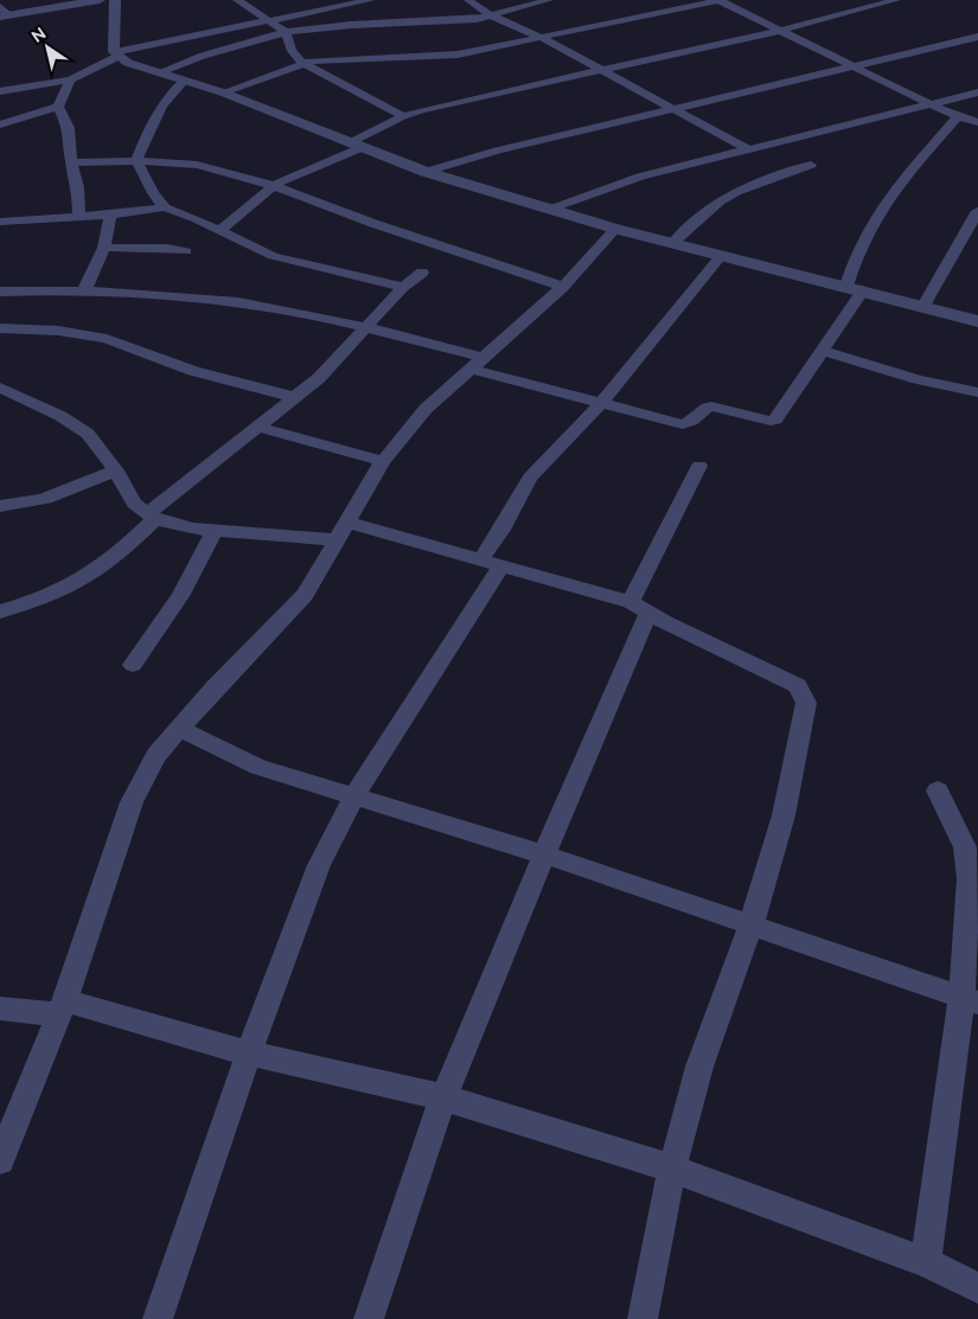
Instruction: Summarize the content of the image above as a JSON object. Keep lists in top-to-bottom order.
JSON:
{
  "north": "top left"
}
